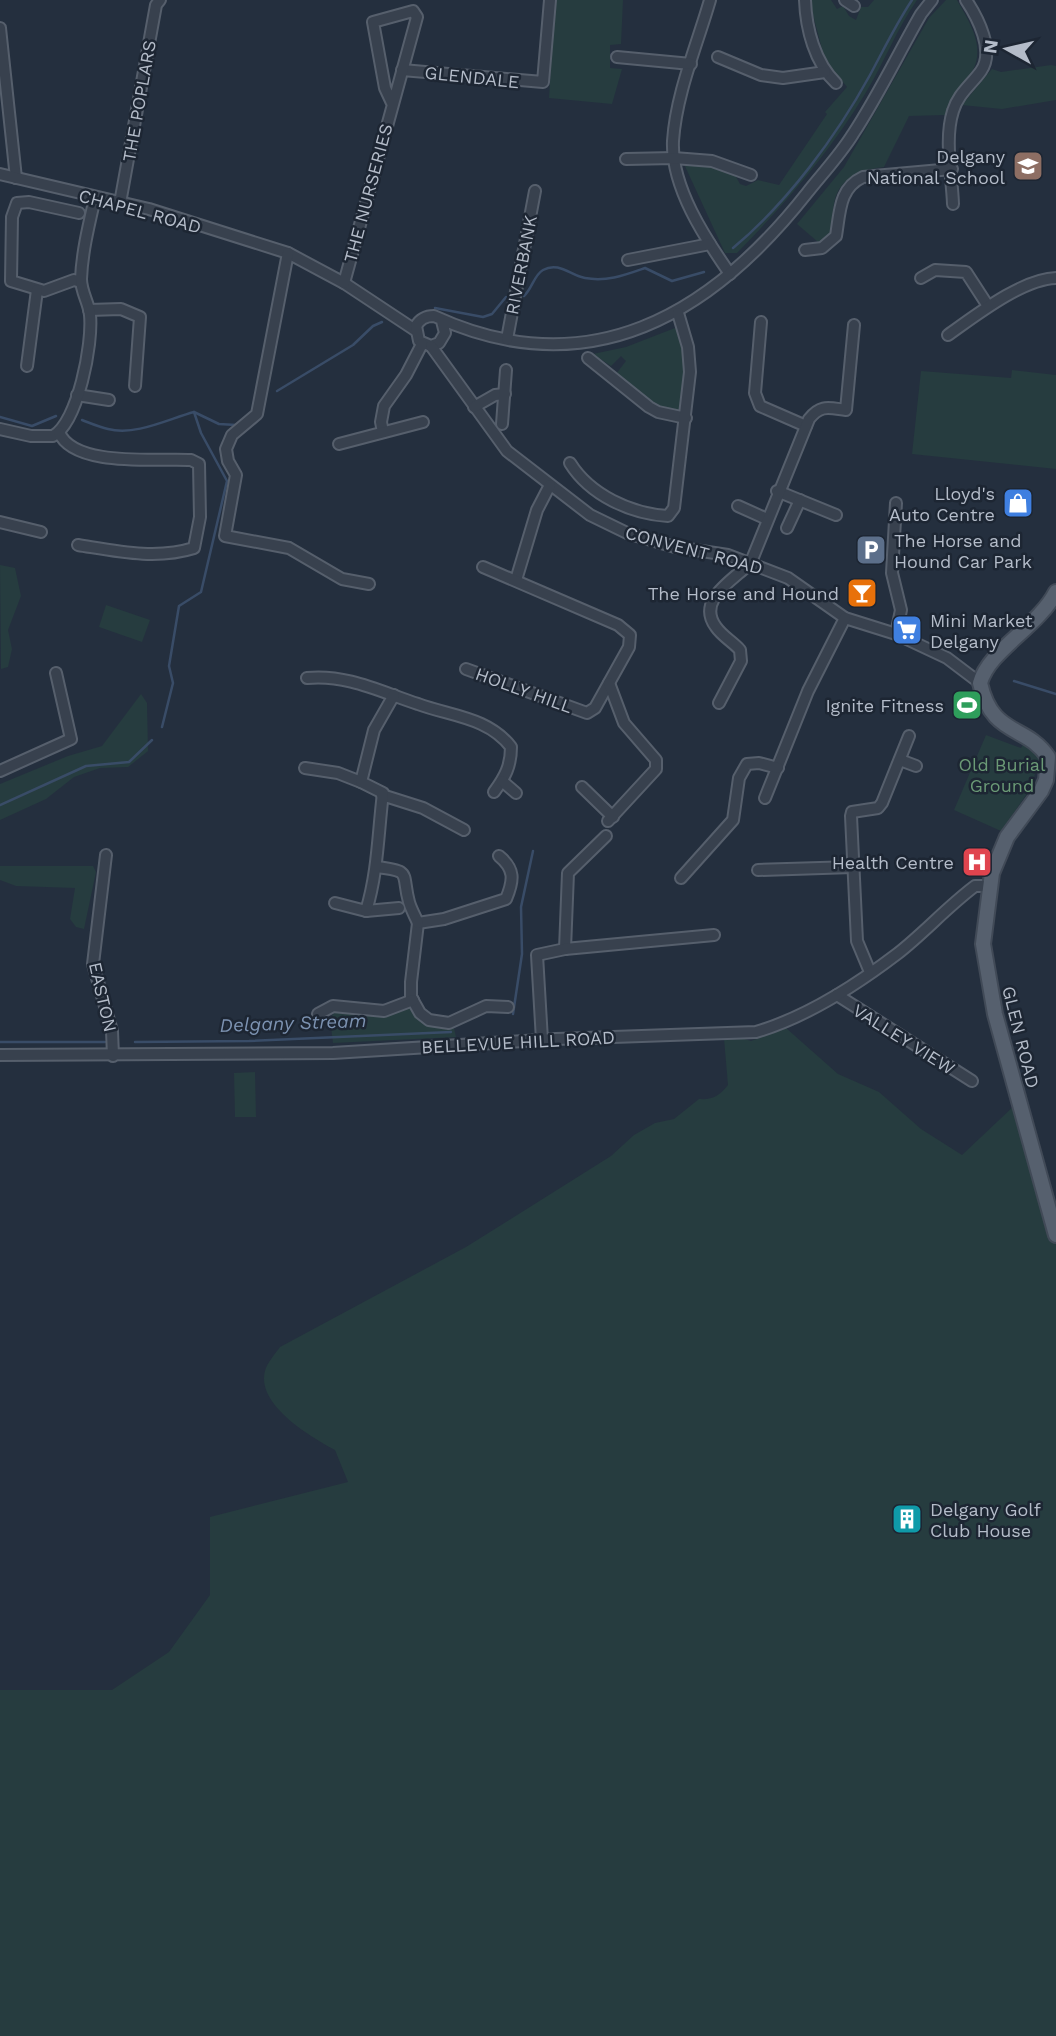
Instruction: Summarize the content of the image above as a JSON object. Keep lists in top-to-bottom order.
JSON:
{
  "streets": {
    "main road": ["GLEN ROAD"],
    "street": [
      "GLENDALE",
      "THE POPLARS",
      "THE NURSERIES",
      "CHAPEL ROAD",
      "RIVERBANK",
      "CONVENT ROAD",
      "HOLLY HILL",
      "EASTON",
      "VALLEY VIEW",
      "BELLEVUE HILL ROAD"
    ]
  },
  "crossings": [
    ["GLENDALE", "THE NURSERIES"],
    ["THE POPLARS", "CHAPEL ROAD"],
    ["THE NURSERIES", "CHAPEL ROAD"],
    ["CHAPEL ROAD", "CONVENT ROAD"],
    ["EASTON", "BELLEVUE HILL ROAD"],
    ["GLEN ROAD", "BELLEVUE HILL ROAD"],
    ["VALLEY VIEW", "BELLEVUE HILL ROAD"]
  ],
  "water": ["Delgany Stream"],
  "parks": ["Old Burial Ground"],
  "places": {
    "school or university": ["Delgany National School"],
    "shop": ["Lloyd's Auto Centre"],
    "parking": ["The Horse and Hound Car Park"],
    "bar": ["The Horse and Hound"],
    "supermarket": ["Mini Market Delgany"],
    "sports": ["Ignite Fitness"],
    "hospital": ["Health Centre"],
    "building": ["Delgany Golf Club House"]
  },
  "north": "left"
}
